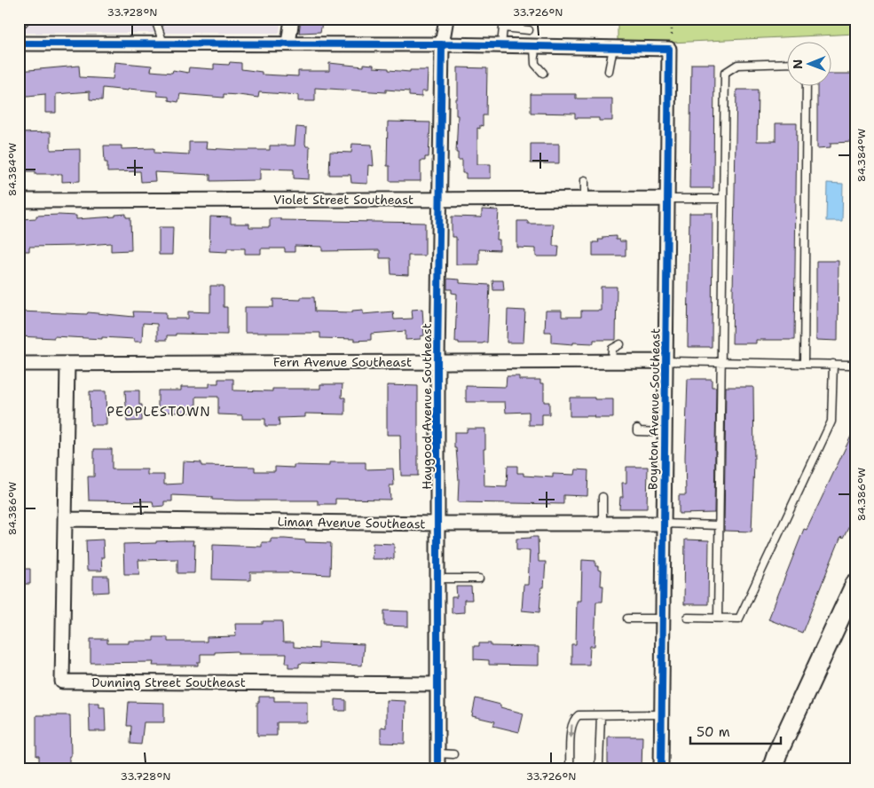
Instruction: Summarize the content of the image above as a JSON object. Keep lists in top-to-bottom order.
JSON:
{
  "streets": {
    "street": [
      "Violet Street Southeast",
      "Fern Avenue Southeast",
      "Haygood Avenue Southeast",
      "Boynton Avenue Southeast",
      "Liman Avenue Southeast",
      "Dunning Street Southeast"
    ]
  },
  "crossings": [
    ["Violet Street Southeast", "Haygood Avenue Southeast"],
    ["Violet Street Southeast", "Boynton Avenue Southeast"],
    ["Fern Avenue Southeast", "Haygood Avenue Southeast"],
    ["Fern Avenue Southeast", "Boynton Avenue Southeast"],
    ["Haygood Avenue Southeast", "Liman Avenue Southeast"],
    ["Haygood Avenue Southeast", "Dunning Street Southeast"],
    ["Boynton Avenue Southeast", "Liman Avenue Southeast"],
    ["Liman Avenue Southeast", "Dunning Street Southeast"]
  ],
  "districts": ["PEOPLESTOWN"],
  "scale_bar": "50 m",
  "north": "left",
  "coordinates": [
    "33.728°N",
    "33.726°N",
    "84.384°W",
    "84.386°W"
  ]
}
